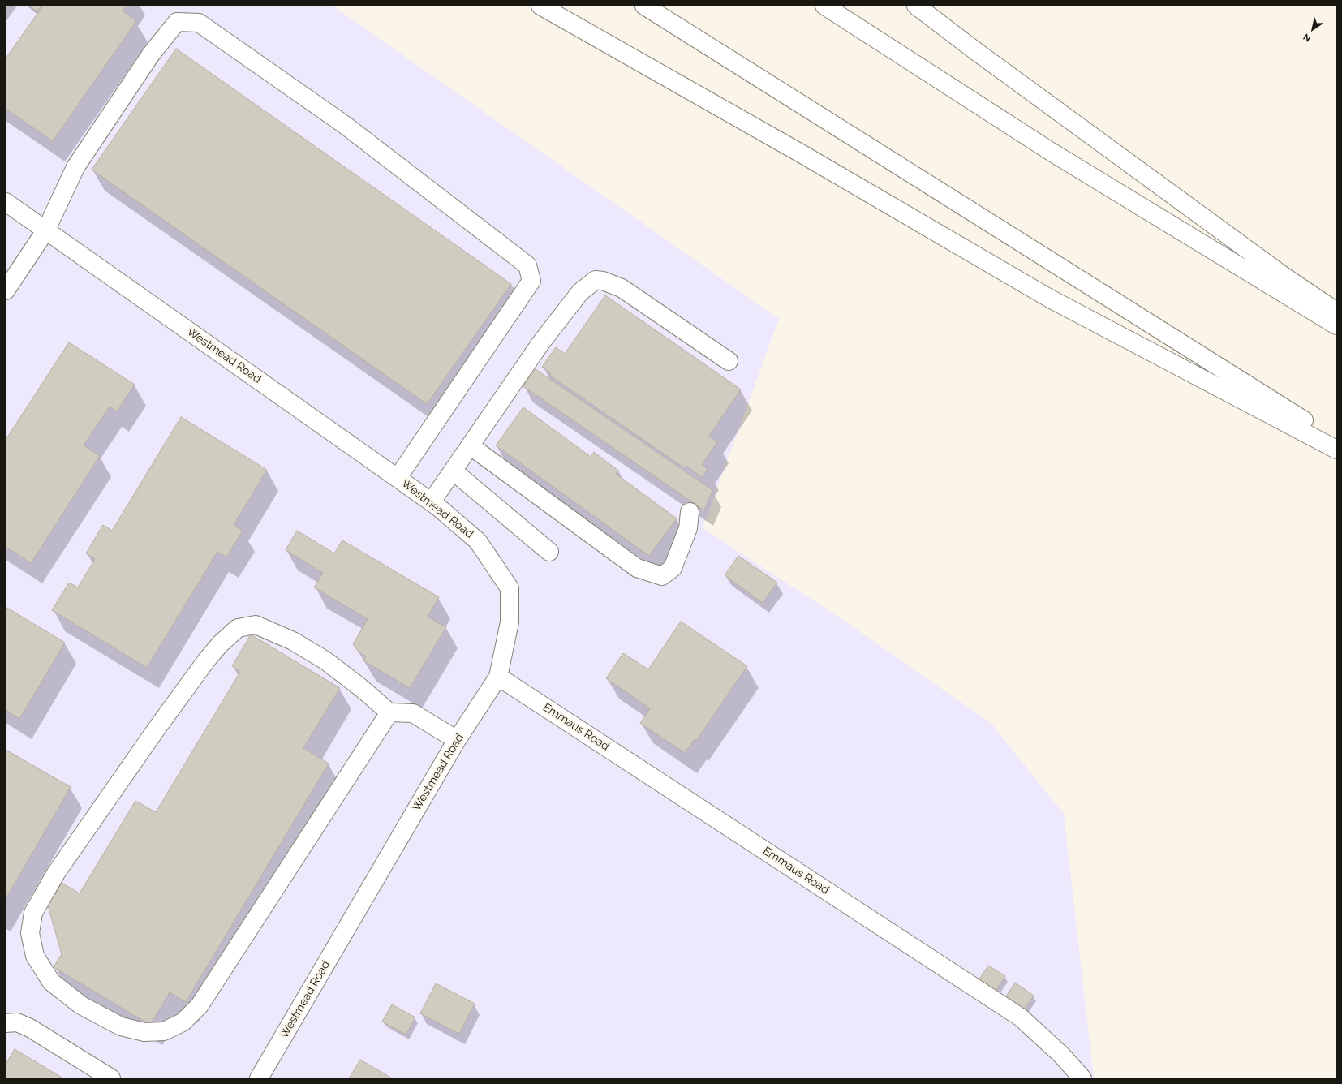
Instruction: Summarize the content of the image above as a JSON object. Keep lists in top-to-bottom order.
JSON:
{
  "streets": {
    "main road": ["Westmead Road", "Emmaus Road"]
  },
  "crossings": [
    ["Westmead Road", "Emmaus Road"]
  ],
  "north": "bottom left"
}
